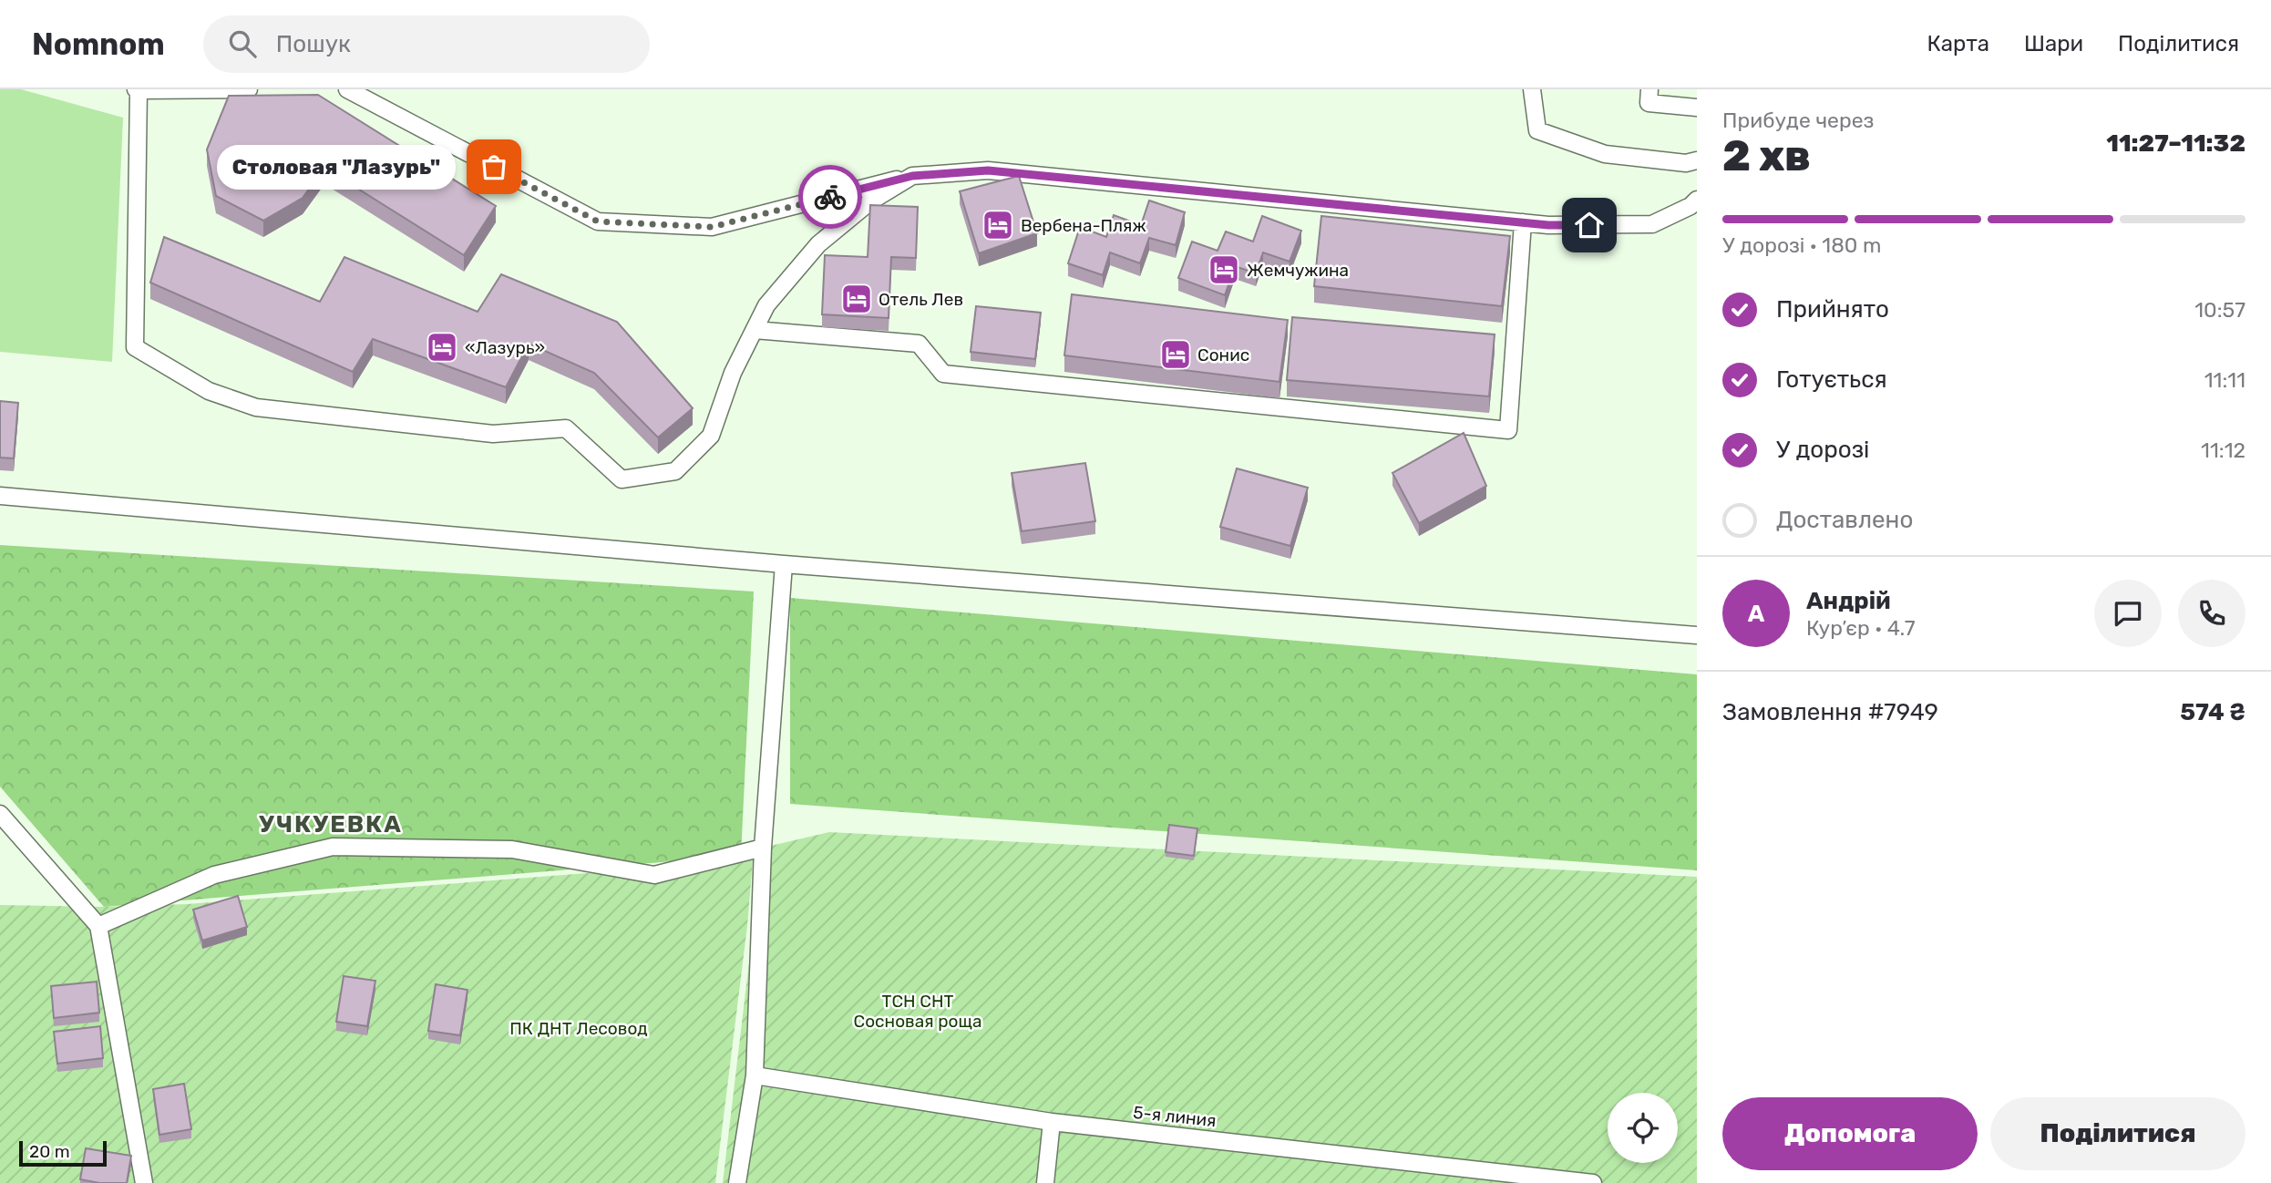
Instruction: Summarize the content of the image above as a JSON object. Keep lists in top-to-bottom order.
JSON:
{
  "streets": {
    "lane": ["5-я линия"]
  },
  "districts": ["УЧКУЕВКА"],
  "parks": ["ТСН СНТ Сосновая роща", "ПК ДНТ Лесовод"],
  "places": {
    "other": ["Столовая \"Лазурь\""],
    "hotel": [
      "Вербена-Пляж",
      "Жемчужина",
      "Отель Лев",
      "«Лазурь»",
      "Сонис"
    ]
  },
  "scale_bar": "20 m",
  "page": {
    "header": "Nomnom",
    "search": "Пошук",
    "nav": ["Карта", "Шари", "Поділитися"],
    "heading": ["2 хв", "Прибуде через", "11:27–11:32"],
    "panel": [
      "Андрій",
      "Кур’єр · 4.7",
      "Замовлення #7949",
      "574 ₴"
    ],
    "bubble": "Столовая \"Лазурь\"",
    "bar": "У дорозі · 180 m",
    "list": [
      ["Прийнято", "10:57"],
      ["Готується", "11:11"],
      ["У дорозі", "11:12"],
      "Доставлено"
    ],
    "round": "А",
    "buttons": ["Допомога", "Поділитися"],
    "scale": "20 m"
  }
}
